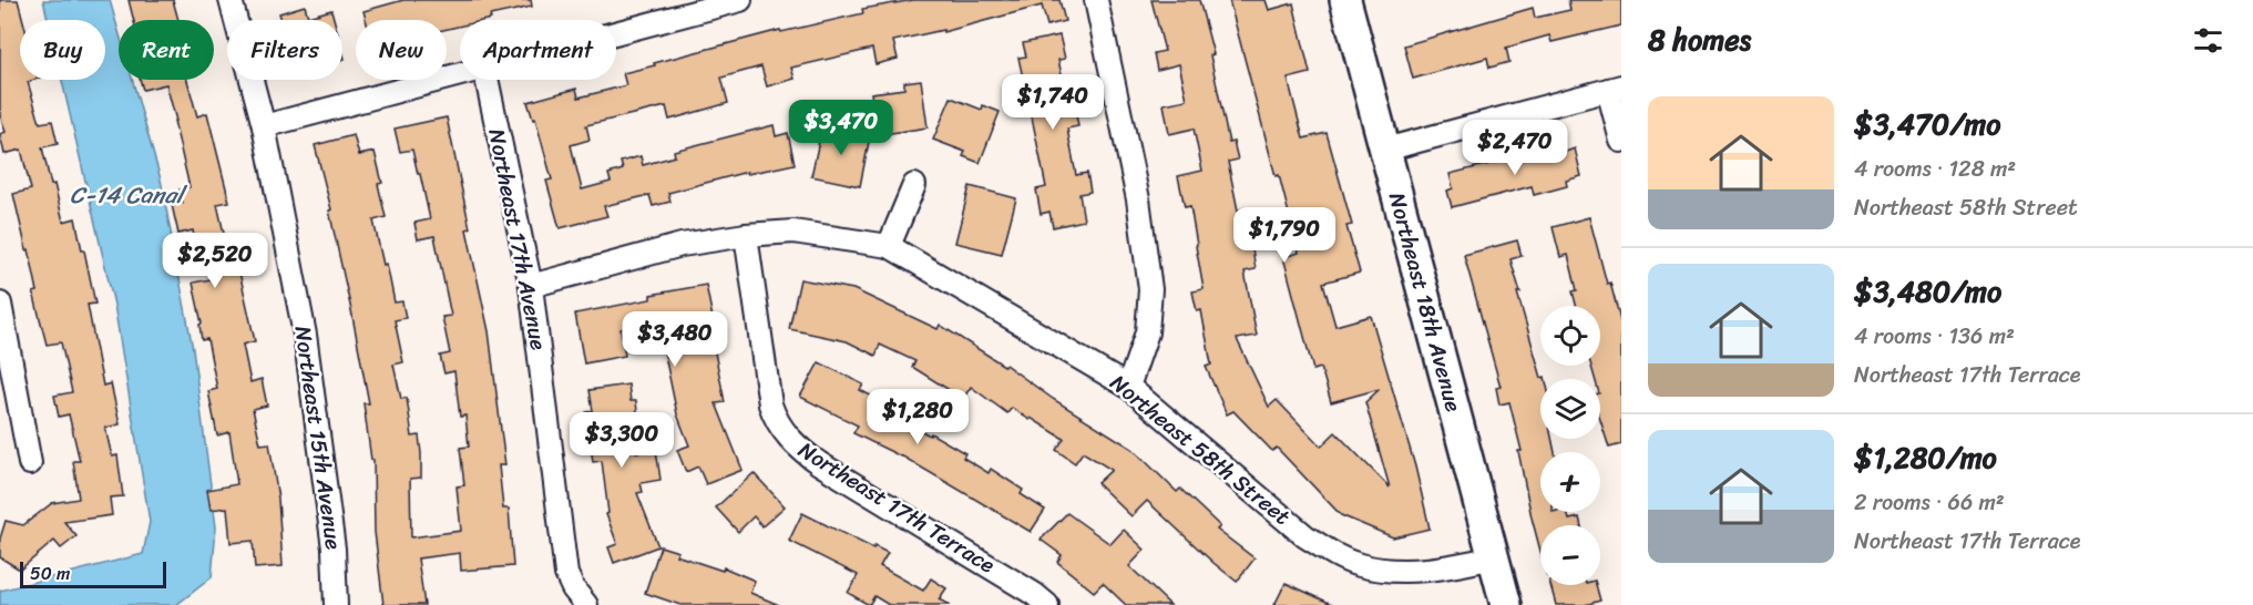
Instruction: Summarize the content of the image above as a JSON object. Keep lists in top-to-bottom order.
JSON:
{
  "streets": {
    "street": [
      "Northeast 17th Avenue",
      "Northeast 18th Avenue",
      "Northeast 15th Avenue",
      "Northeast 58th Street",
      "Northeast 17th Terrace"
    ]
  },
  "crossings": [
    ["Northeast 17th Avenue", "Northeast 58th Street"],
    ["Northeast 18th Avenue", "Northeast 58th Street"],
    ["Northeast 58th Street", "Northeast 17th Terrace"]
  ],
  "water": ["C-14 Canal"],
  "scale_bar": "50 m",
  "page": {
    "heading": "8 homes",
    "chip": [
      "Buy",
      "Rent",
      "Filters",
      "New",
      "Apartment"
    ],
    "price": [
      "$1,740",
      "$3,470",
      "$2,470",
      "$1,790",
      "$2,520",
      "$3,480",
      "$1,280",
      "$3,300"
    ],
    "list": [
      {
        "name": "$3,470/mo",
        "note": "4 rooms · 128 m² · Northeast 58th Street"
      },
      {
        "name": "$3,480/mo",
        "note": "4 rooms · 136 m² · Northeast 17th Terrace"
      },
      {
        "name": "$1,280/mo",
        "note": "2 rooms · 66 m² · Northeast 17th Terrace"
      }
    ],
    "map_buttons": ["+", "−"],
    "scale": "50 m"
  }
}
